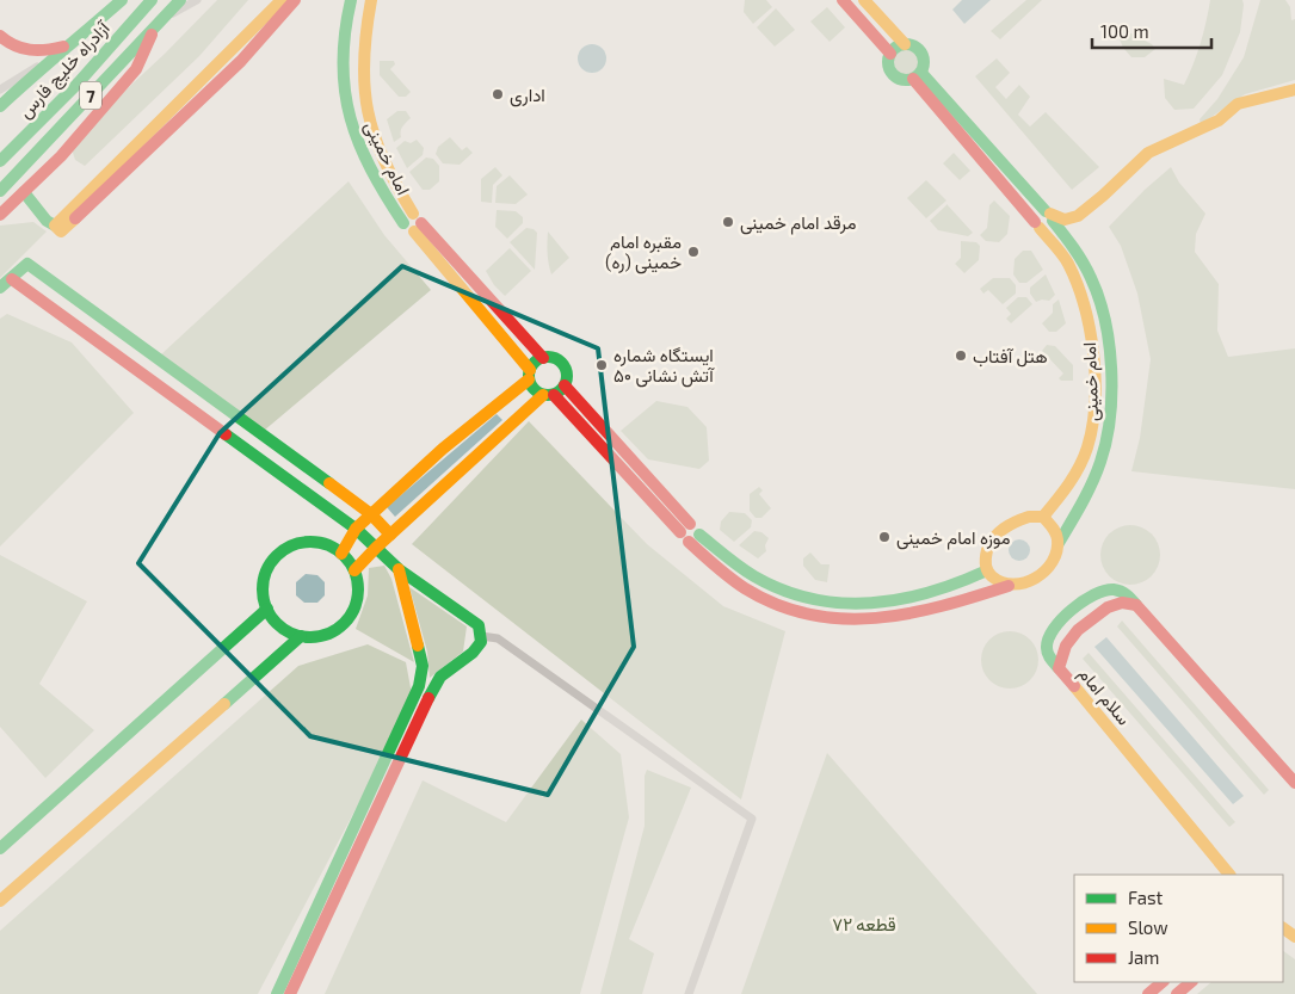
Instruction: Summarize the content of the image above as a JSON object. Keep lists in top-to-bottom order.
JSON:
{
  "streets": {
    "main road": [
      "آزادراه خلیج فارس",
      "7",
      "امام خمینی",
      "سلام امام"
    ]
  },
  "parks": ["قطعه ۷۲"],
  "places": [
    "اداری",
    "مرقد امام خمینی",
    "مقبره امام خمینی (ره)",
    "هتل آفتاب",
    "ایستگاه شماره ۵۰ آتش نشانی",
    "موزه امام خمینی"
  ],
  "legend": ["Fast", "Slow", "Jam"],
  "scale_bar": "100 m"
}
